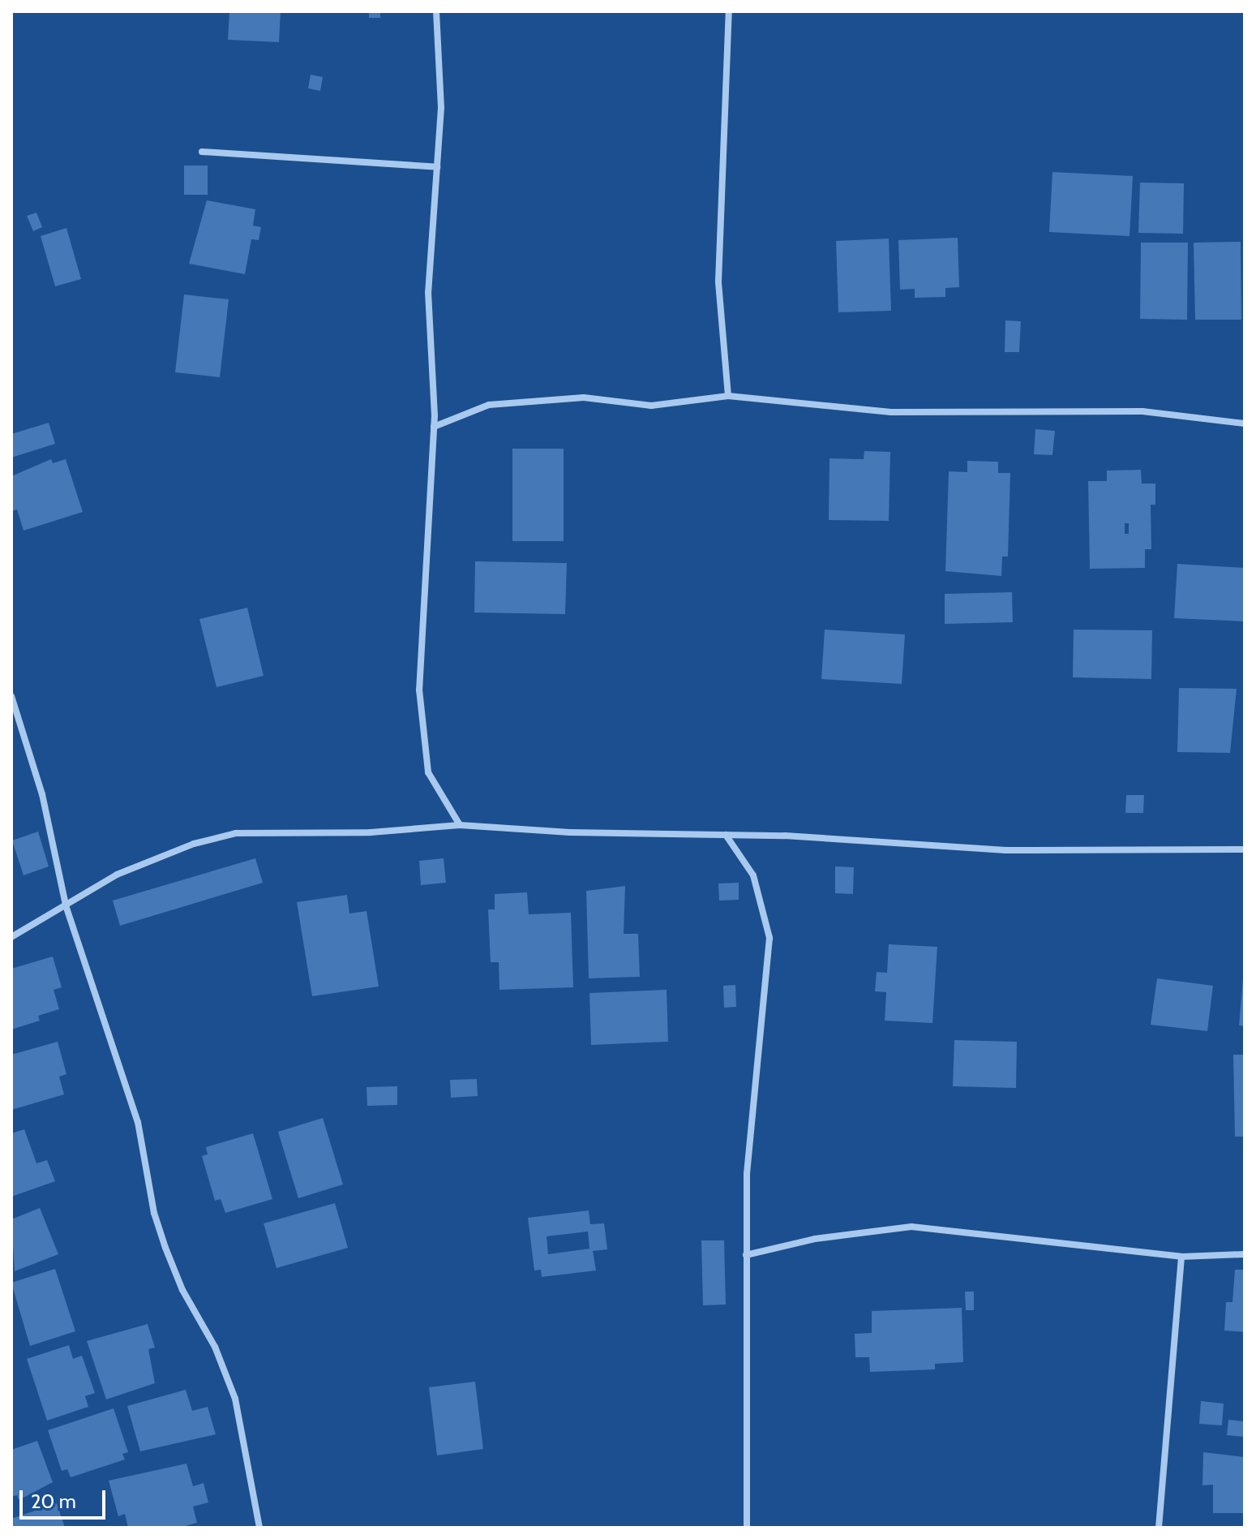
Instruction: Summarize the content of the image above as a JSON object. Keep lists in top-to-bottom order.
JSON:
{
  "scale_bar": "20 m"
}
